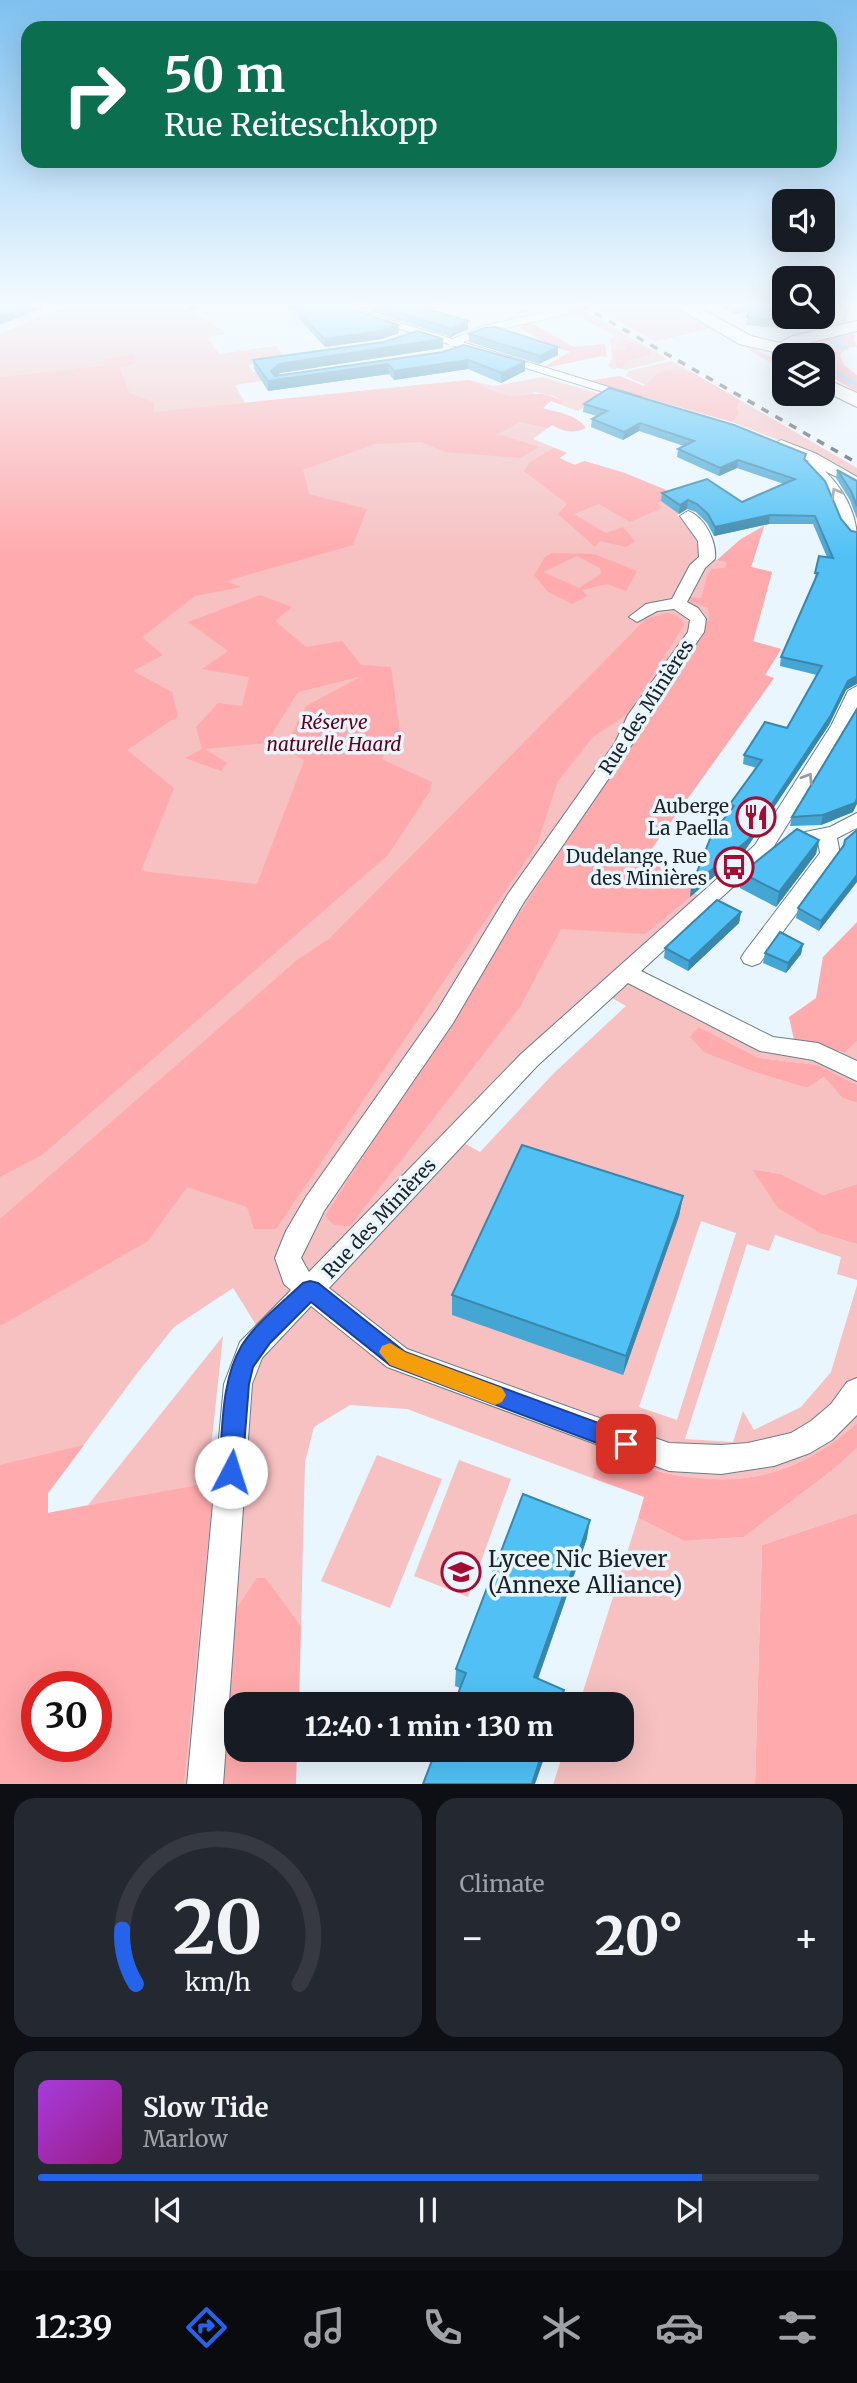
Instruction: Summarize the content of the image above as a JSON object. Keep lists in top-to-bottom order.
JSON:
{
  "streets": {
    "street": ["Rue des Minières"]
  },
  "parks": ["Réserve naturelle Haard"],
  "places": {
    "restaurant": ["Auberge La Paella"],
    "bus stop": ["Dudelange, Rue des Minières"],
    "school or university": ["Lycee Nic Biever (Annexe Alliance)"]
  },
  "page": {
    "turn": ["50 m", "Rue Reiteschkopp"],
    "limit": "30",
    "trip": "12:40 · 1 min · 130 m",
    "tile": "Climate",
    "heat": ["−", "20°", "+"],
    "song": ["Slow Tide", "Marlow"],
    "tabs": "12:39",
    "gauge": ["20", "km/h"]
  }
}
